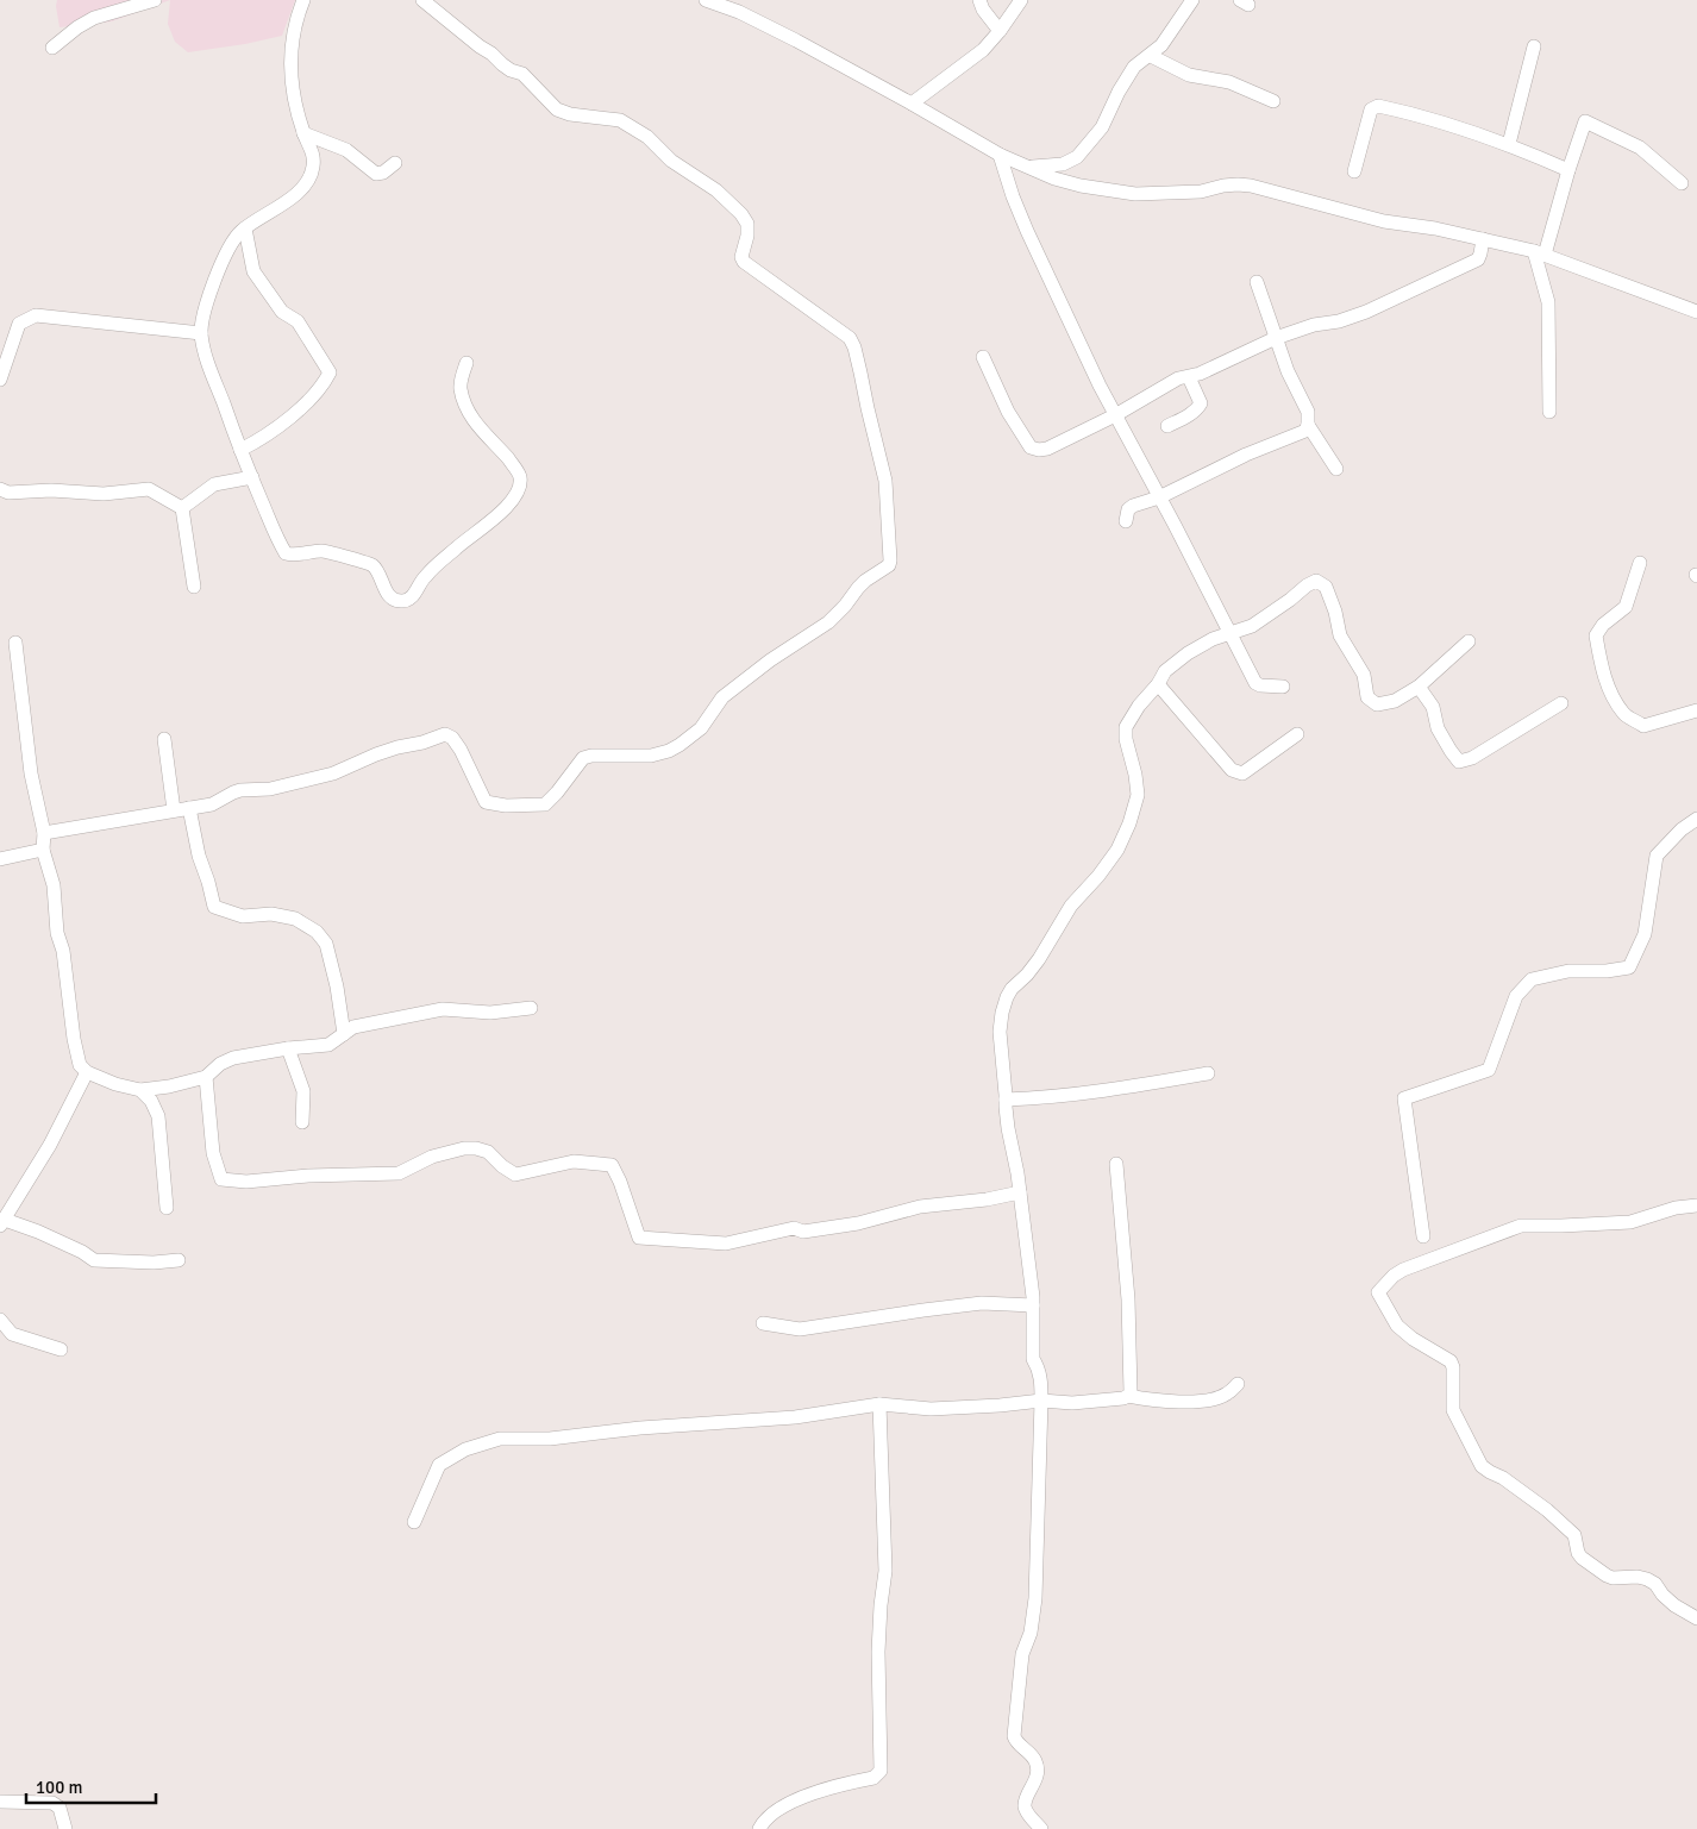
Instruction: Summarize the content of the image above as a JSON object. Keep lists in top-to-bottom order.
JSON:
{
  "scale_bar": "100 m"
}
